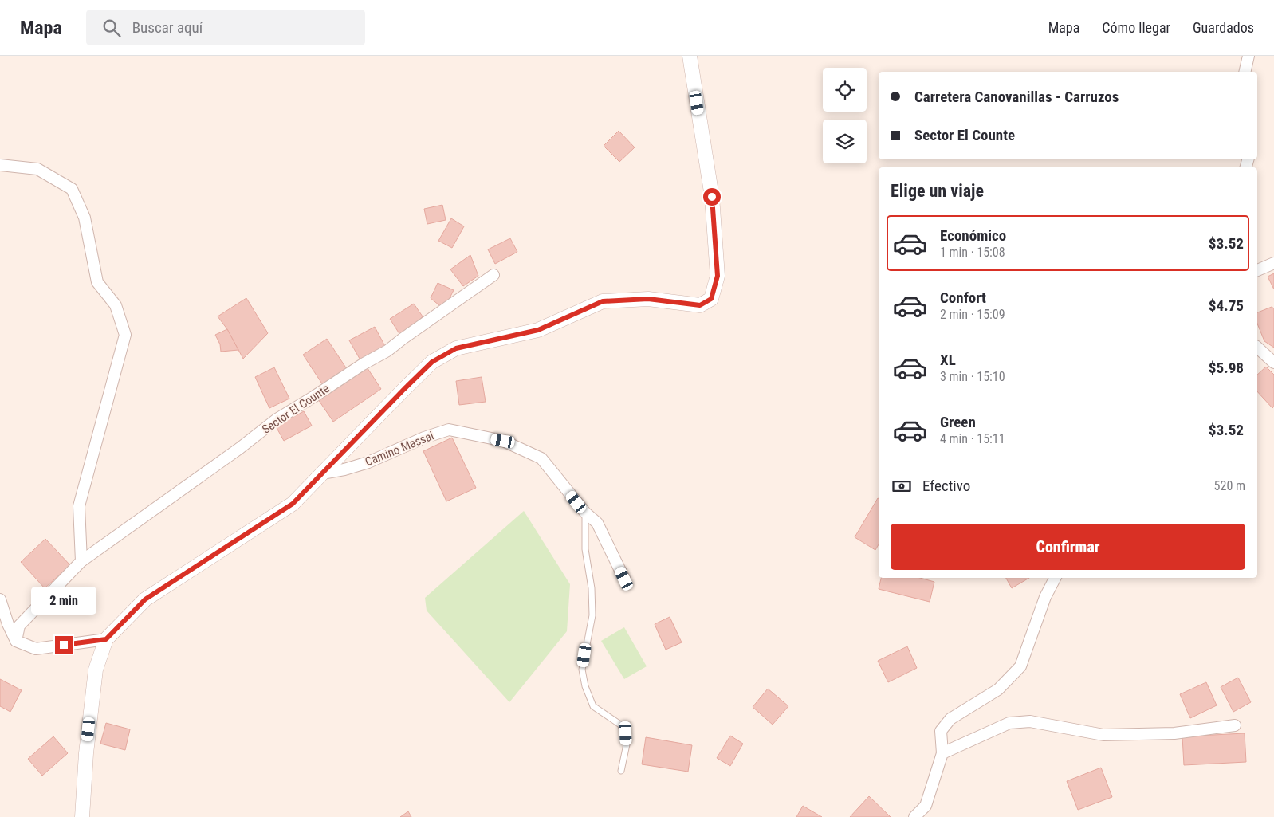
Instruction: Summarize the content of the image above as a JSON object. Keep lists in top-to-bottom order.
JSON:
{
  "streets": {
    "street": ["Sector El Counte", "Camino Massai"]
  },
  "page": {
    "header": "Mapa",
    "search": "Buscar aquí",
    "nav": ["Mapa", "Cómo llegar", "Guardados"],
    "banner": ["Carretera Canovanillas - Carruzos", "Sector El Counte"],
    "heading": "Elige un viaje",
    "list": [
      {
        "name": "Económico",
        "note": "1 min · 15:08",
        "value": "$3.52"
      },
      {
        "name": "Confort",
        "note": "2 min · 15:09",
        "value": "$4.75"
      },
      {
        "name": "XL",
        "note": "3 min · 15:10",
        "value": "$5.98"
      },
      {
        "name": "Green",
        "note": "4 min · 15:11",
        "value": "$3.52"
      }
    ],
    "pay": ["Efectivo", "520 m"],
    "buttons": "Confirmar",
    "bubble": "2 min"
  }
}
